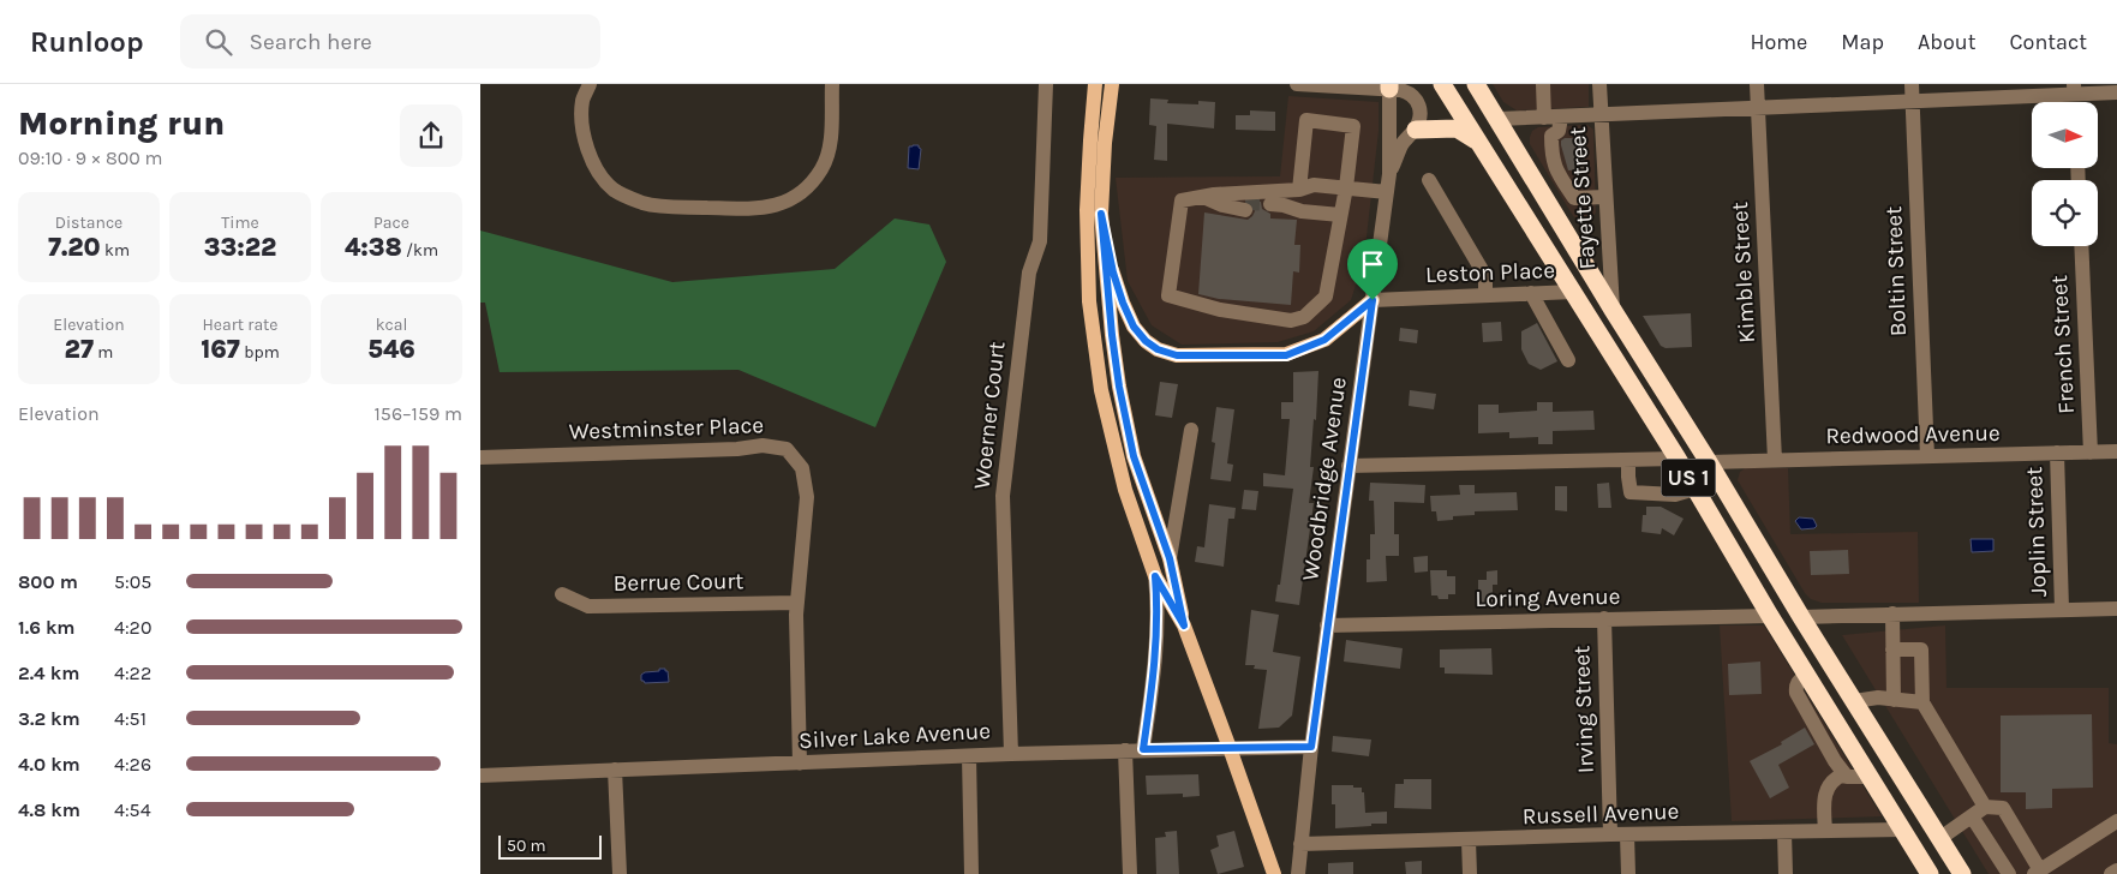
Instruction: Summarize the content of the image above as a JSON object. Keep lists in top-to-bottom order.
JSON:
{
  "streets": {
    "highway": ["US 1"],
    "street": [
      "Fayette Street",
      "Boltin Street",
      "Leston Place",
      "Kimble Street",
      "French Street",
      "Woerner Court",
      "Westminster Place",
      "Redwood Avenue",
      "Woodbridge Avenue",
      "Joplin Street",
      "Berrue Court",
      "Loring Avenue",
      "Irving Street",
      "Silver Lake Avenue",
      "Russell Avenue"
    ]
  },
  "crossings": [
    ["Fayette Street", "US 1"],
    ["Boltin Street", "Redwood Avenue"],
    ["Leston Place", "US 1"],
    ["Leston Place", "Woodbridge Avenue"],
    ["Kimble Street", "Redwood Avenue"],
    ["French Street", "Redwood Avenue"],
    ["Woerner Court", "Silver Lake Avenue"],
    ["Westminster Place", "Berrue Court"],
    ["Westminster Place", "Silver Lake Avenue"],
    ["Redwood Avenue", "US 1"],
    ["Redwood Avenue", "Joplin Street"],
    ["US 1", "Loring Avenue"],
    ["US 1", "Russell Avenue"],
    ["Woodbridge Avenue", "Loring Avenue"],
    ["Woodbridge Avenue", "Silver Lake Avenue"],
    ["Woodbridge Avenue", "Russell Avenue"],
    ["Loring Avenue", "Irving Street"],
    ["Irving Street", "Russell Avenue"]
  ],
  "scale_bar": "50 m",
  "north": "right",
  "page": {
    "header": "Runloop",
    "search": "Search here",
    "nav": [
      "Home",
      "Map",
      "About",
      "Contact"
    ],
    "heading": ["Morning run", "09:10 · 9 × 800 m"],
    "stats": [
      ["Distance", "7.20 km"],
      ["Time", "33:22"],
      ["Pace", "4:38 /km"],
      ["Elevation", "27 m"],
      ["Heart rate", "167 bpm"],
      ["kcal", "546"]
    ],
    "chart": ["Elevation", "156–159 m"],
    "list": [
      {
        "name": "800 m",
        "note": "5:05"
      },
      {
        "name": "1.6 km",
        "note": "4:20"
      },
      {
        "name": "2.4 km",
        "note": "4:22"
      },
      {
        "name": "3.2 km",
        "note": "4:51"
      },
      {
        "name": "4.0 km",
        "note": "4:26"
      },
      {
        "name": "4.8 km",
        "note": "4:54"
      }
    ],
    "scale": "50 m"
  }
}
